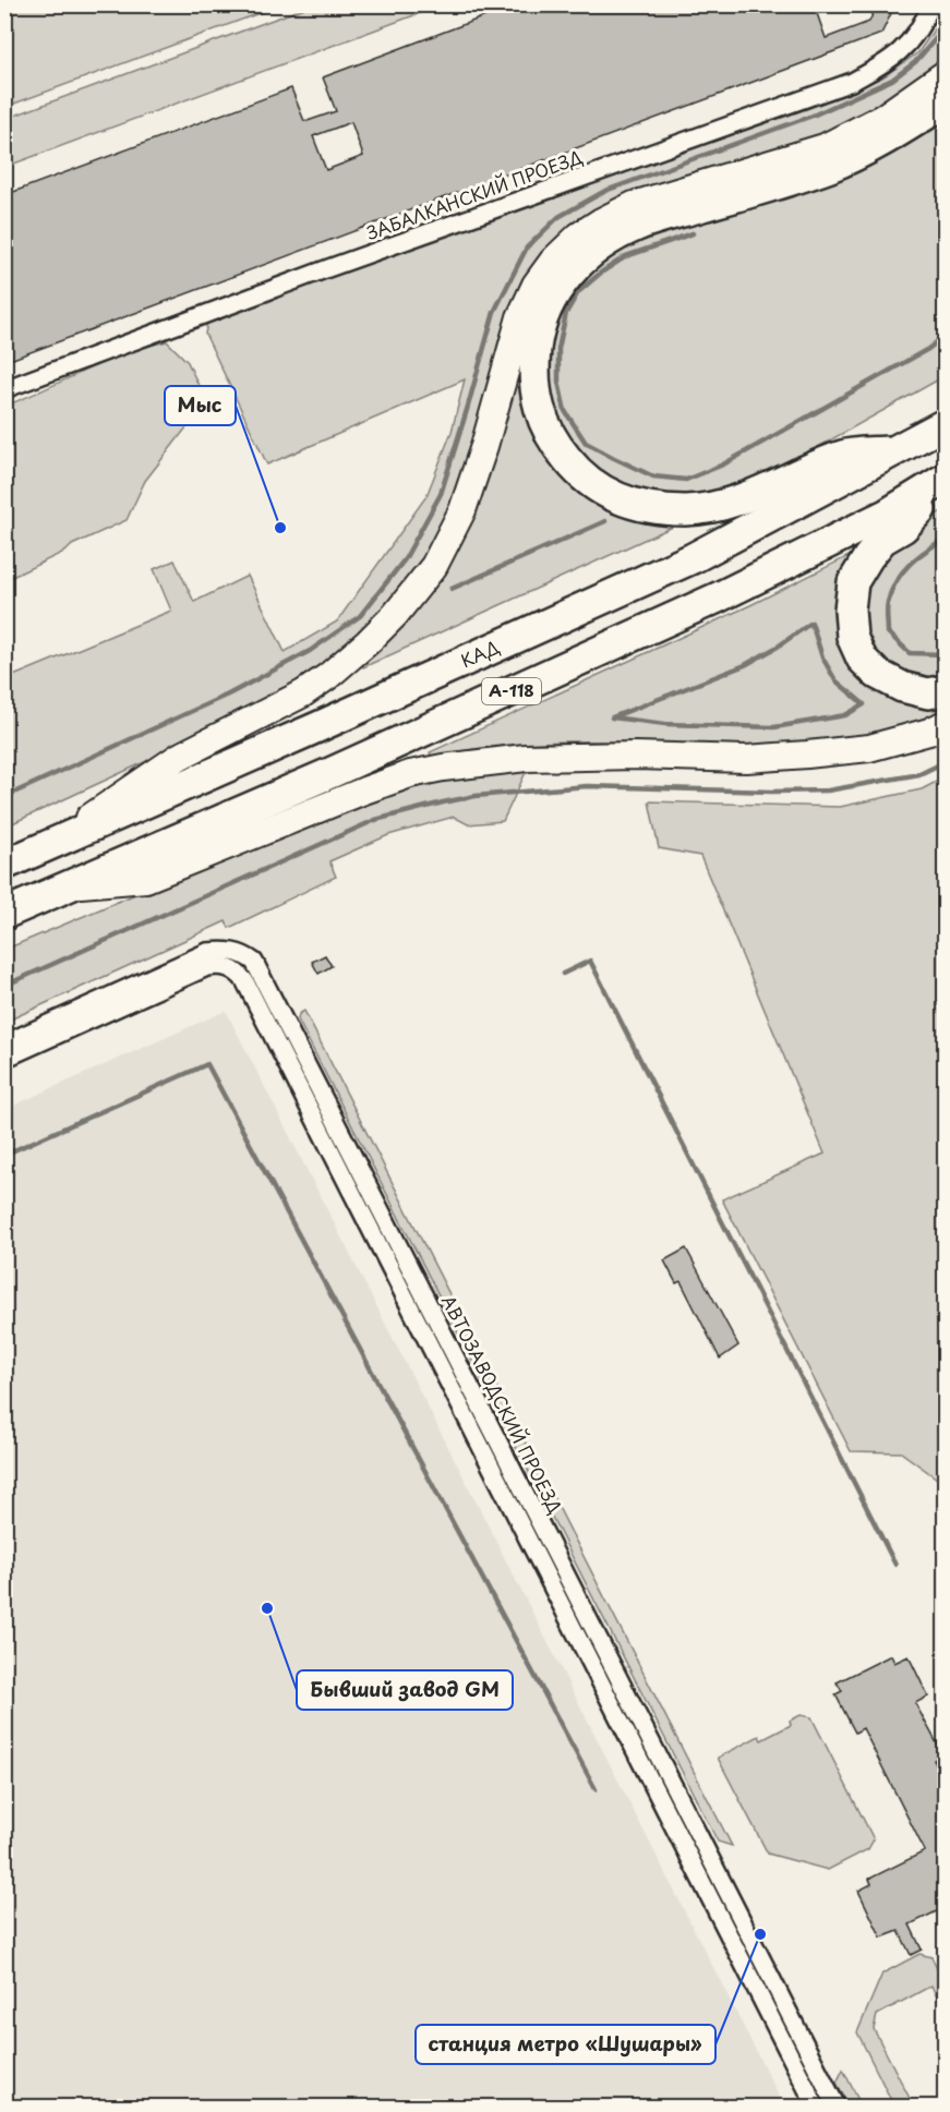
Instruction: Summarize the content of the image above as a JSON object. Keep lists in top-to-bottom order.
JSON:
{
  "streets": {
    "highway": ["КАД", "А-118"],
    "street": ["ЗАБАЛКАНСКИЙ ПРОЕЗД", "АВТОЗАВОДСКИЙ ПРОЕЗД"]
  },
  "places": ["Мыс", "Бывший завод GM", "станция метро «Шушары»"]
}
